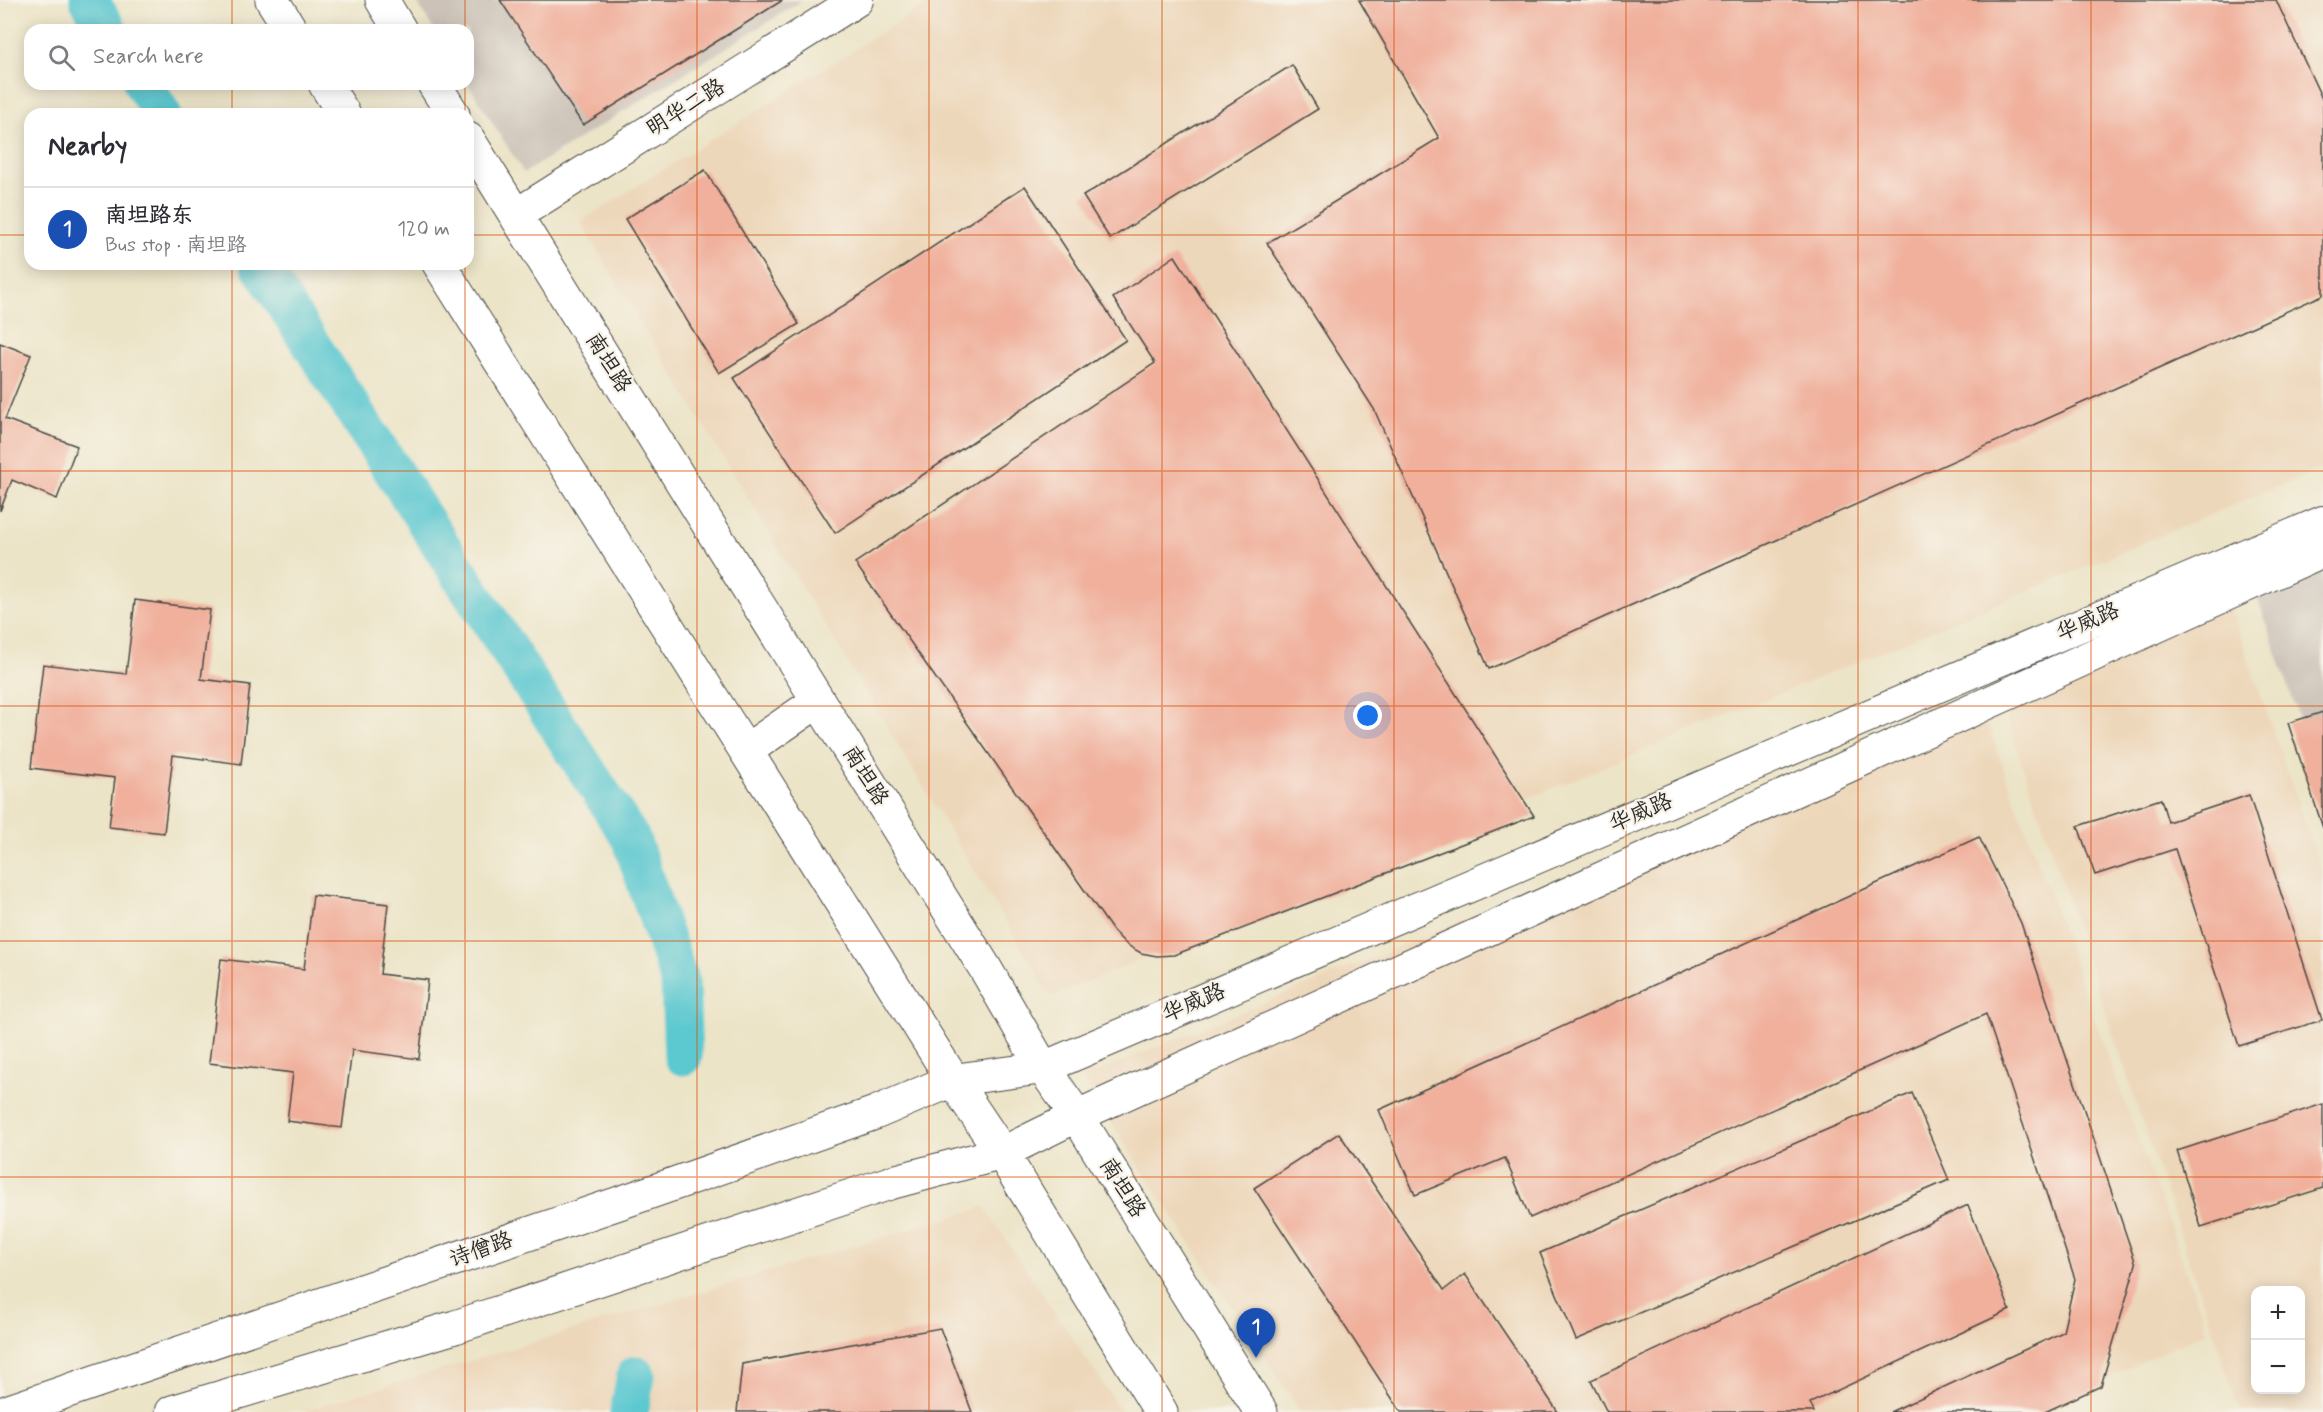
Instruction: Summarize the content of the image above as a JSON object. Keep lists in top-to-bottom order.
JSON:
{
  "streets": {
    "main road": ["南坦路", "诗僧路"],
    "street": ["明华二路", "华威路"]
  },
  "crossings": [
    ["明华二路", "南坦路"],
    ["南坦路", "华威路"],
    ["华威路", "诗僧路"]
  ],
  "page": {
    "search": "Search here",
    "heading": "Nearby",
    "list": [
      {
        "mark": "1",
        "name": "南坦路东",
        "note": "Bus stop · 南坦路",
        "value": "120 m"
      }
    ],
    "map_buttons": ["+", "−"],
    "pins": "1"
  }
}
